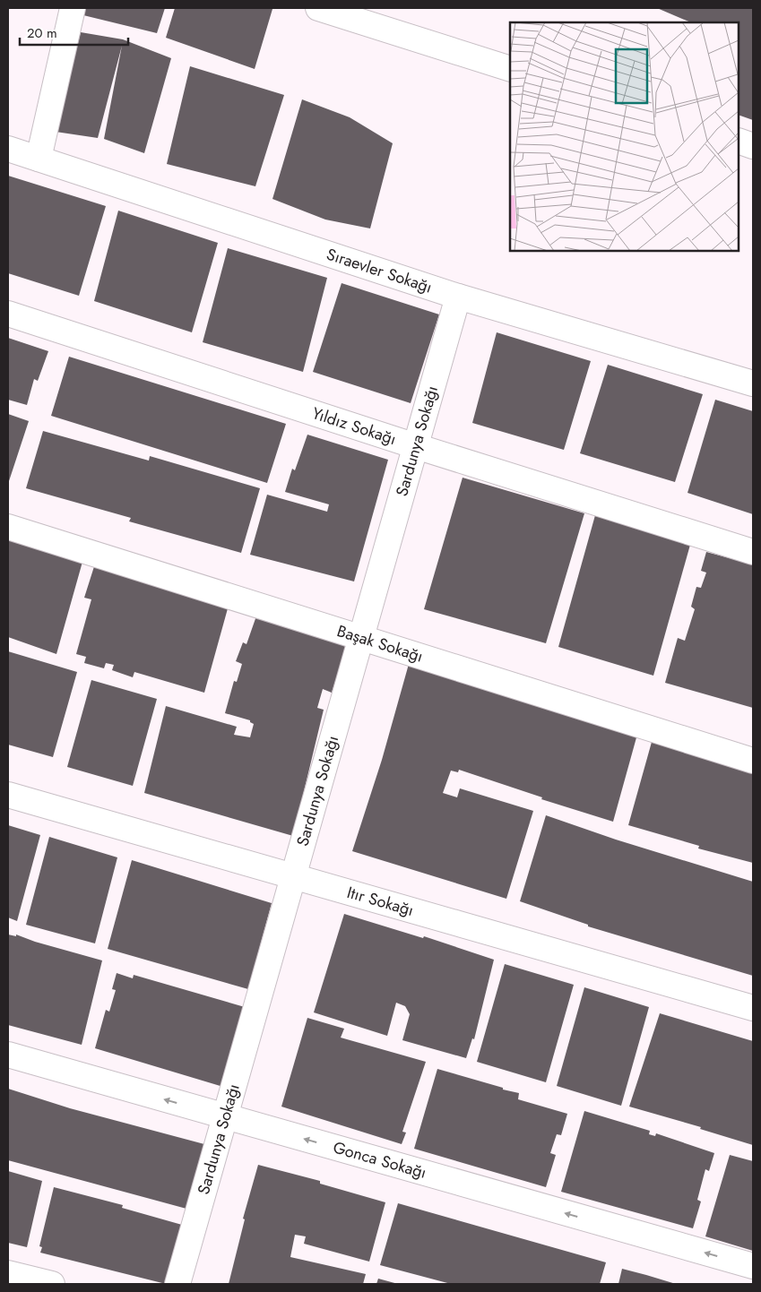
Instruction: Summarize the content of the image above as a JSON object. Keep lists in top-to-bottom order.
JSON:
{
  "streets": {
    "street": [
      "Sıraevler Sokağı",
      "Yıldız Sokağı",
      "Sardunya Sokağı",
      "Başak Sokağı",
      "Itır Sokağı",
      "Gonca Sokağı"
    ]
  },
  "crossings": [
    ["Sıraevler Sokağı", "Sardunya Sokağı"],
    ["Yıldız Sokağı", "Sardunya Sokağı"],
    ["Sardunya Sokağı", "Başak Sokağı"],
    ["Sardunya Sokağı", "Itır Sokağı"],
    ["Sardunya Sokağı", "Gonca Sokağı"]
  ],
  "one_way": ["Gonca Sokağı"],
  "scale_bar": "20 m"
}
